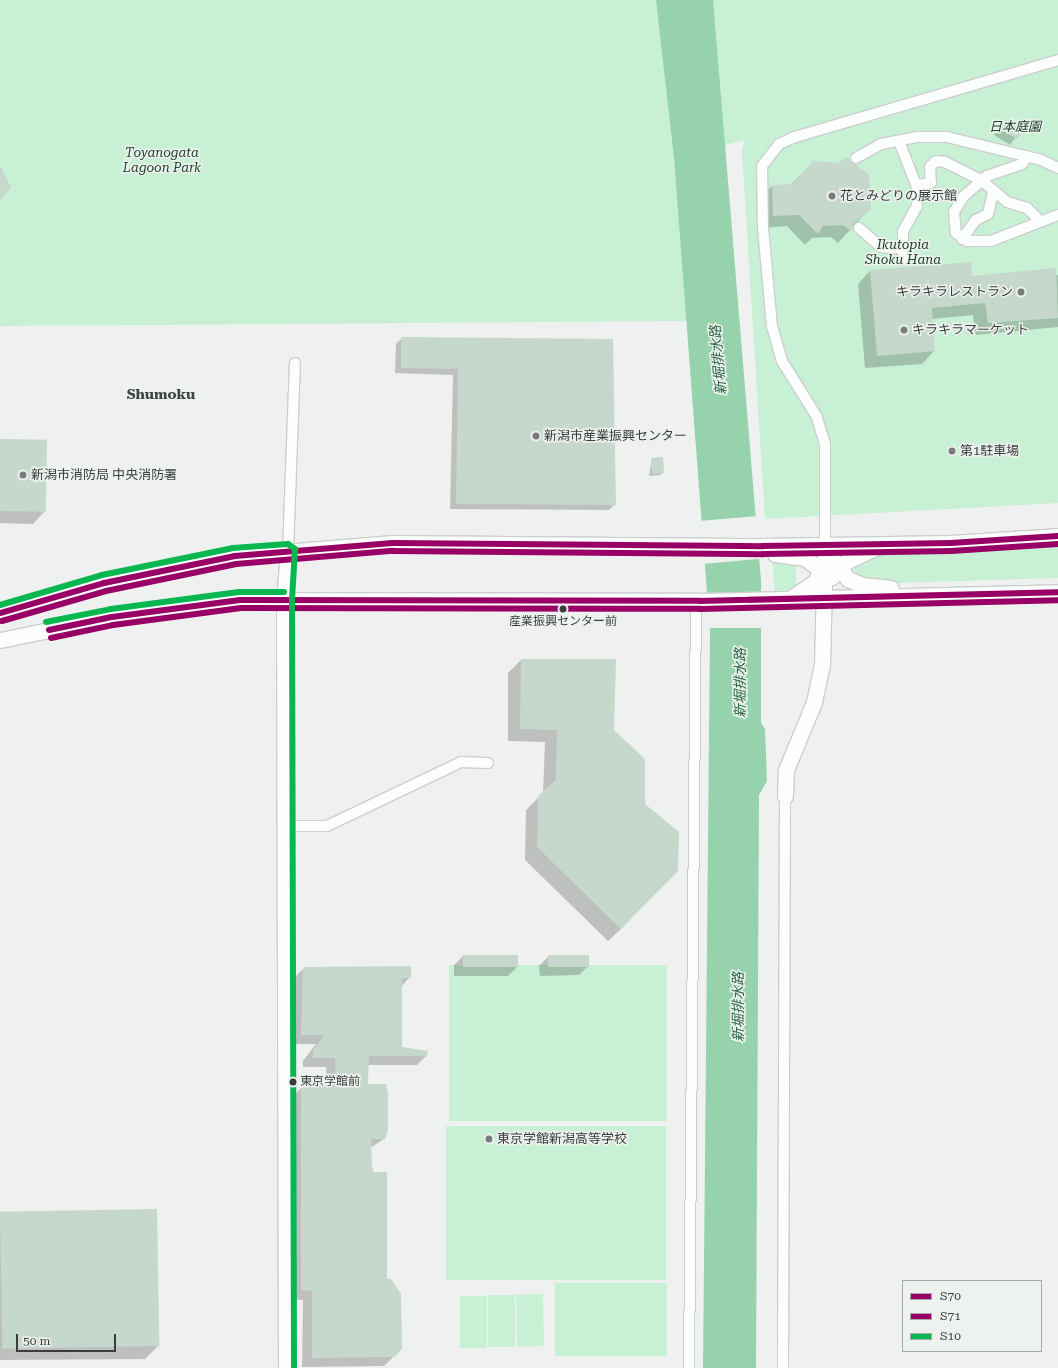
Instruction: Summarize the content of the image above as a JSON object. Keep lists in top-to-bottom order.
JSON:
{
  "districts": ["Shumoku"],
  "water": ["新堀排水路"],
  "parks": ["日本庭園", "Toyanogata Lagoon Park", "Ikutopia Shoku Hana"],
  "places": [
    "花とみどりの展示館",
    "キラキラレストラン",
    "キラキラマーケット",
    "新潟市産業振興センター",
    "第1駐車場",
    "新潟市消防局 中央消防署",
    "産業振興センター前",
    "東京学館前",
    "東京学館新潟高等学校"
  ],
  "lines": ["transit line S70", "transit line S71", "transit line S10"],
  "legend": ["S70", "S71", "S10"],
  "scale_bar": "50 m"
}
